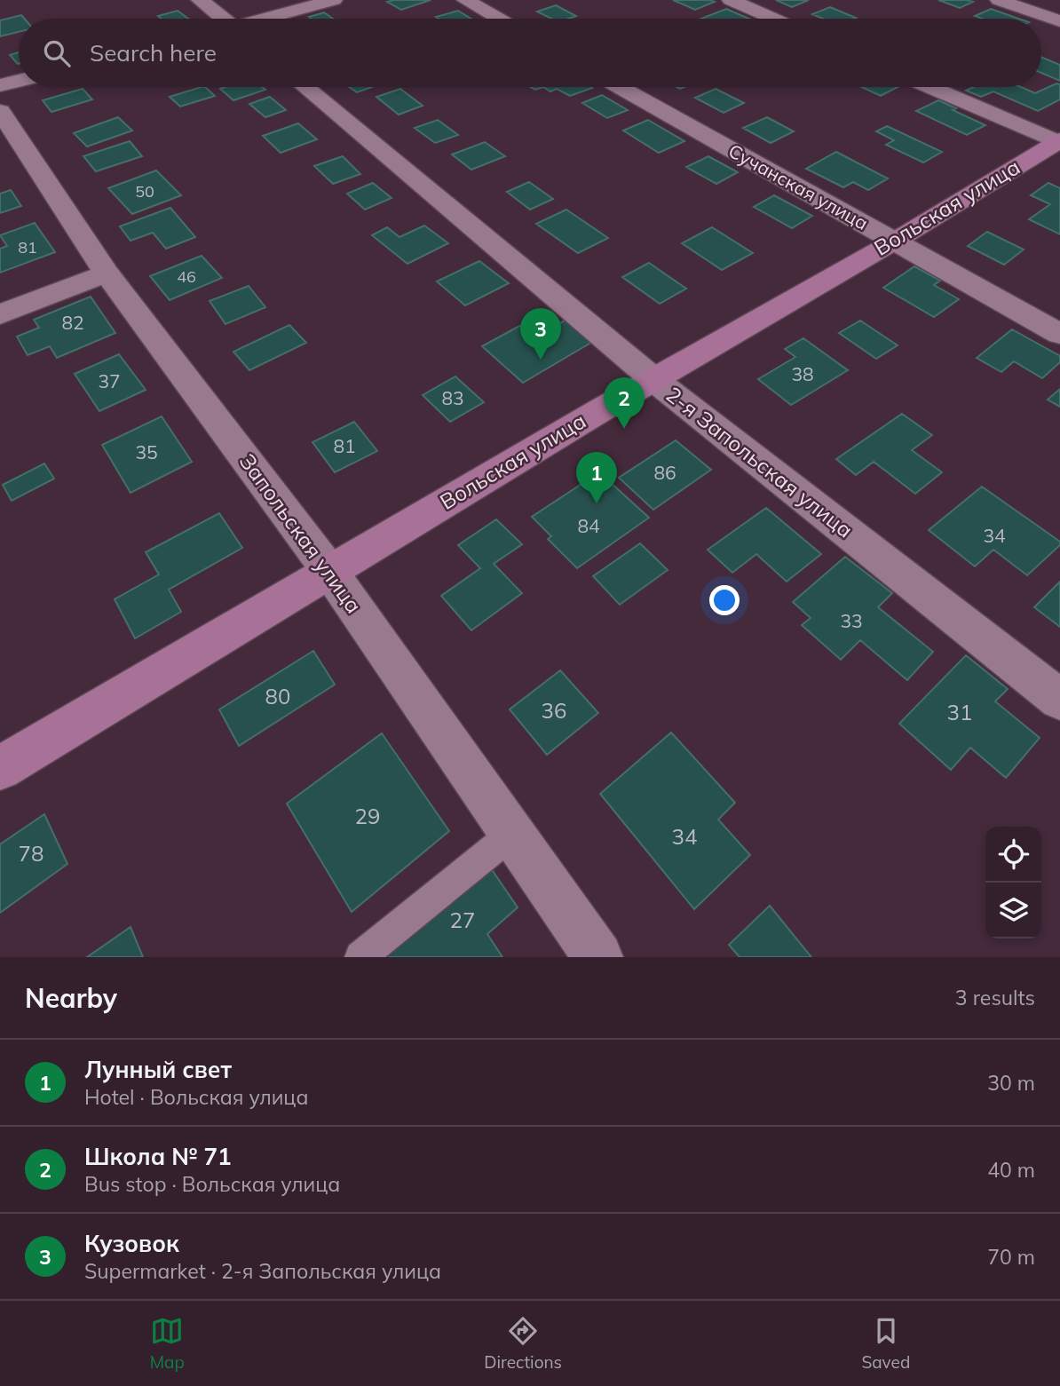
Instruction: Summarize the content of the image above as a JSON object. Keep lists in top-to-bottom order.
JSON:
{
  "streets": {
    "street": [
      "Сучанская улица",
      "Вольская улица",
      "2-я Запольская улица",
      "Запольская улица"
    ]
  },
  "crossings": [
    ["Сучанская улица", "Вольская улица"],
    ["Вольская улица", "2-я Запольская улица"],
    ["Вольская улица", "Запольская улица"]
  ],
  "house_numbers": [
    "50",
    "81",
    "46",
    "82",
    "38",
    "37",
    "83",
    "81",
    "35",
    "86",
    "84",
    "34",
    "33",
    "80",
    "36",
    "31",
    "29",
    "34",
    "78",
    "27"
  ],
  "page": {
    "search": "Search here",
    "pins": ["3", "2", "1"],
    "heading": ["Nearby", "3 results"],
    "list": [
      {
        "mark": "1",
        "name": "Лунный свет",
        "note": "Hotel · Вольская улица",
        "value": "30 m"
      },
      {
        "mark": "2",
        "name": "Школа № 71",
        "note": "Bus stop · Вольская улица",
        "value": "40 m"
      },
      {
        "mark": "3",
        "name": "Кузовок",
        "note": "Supermarket · 2-я Запольская улица",
        "value": "70 m"
      }
    ],
    "nav": ["Map", "Directions", "Saved"]
  }
}
